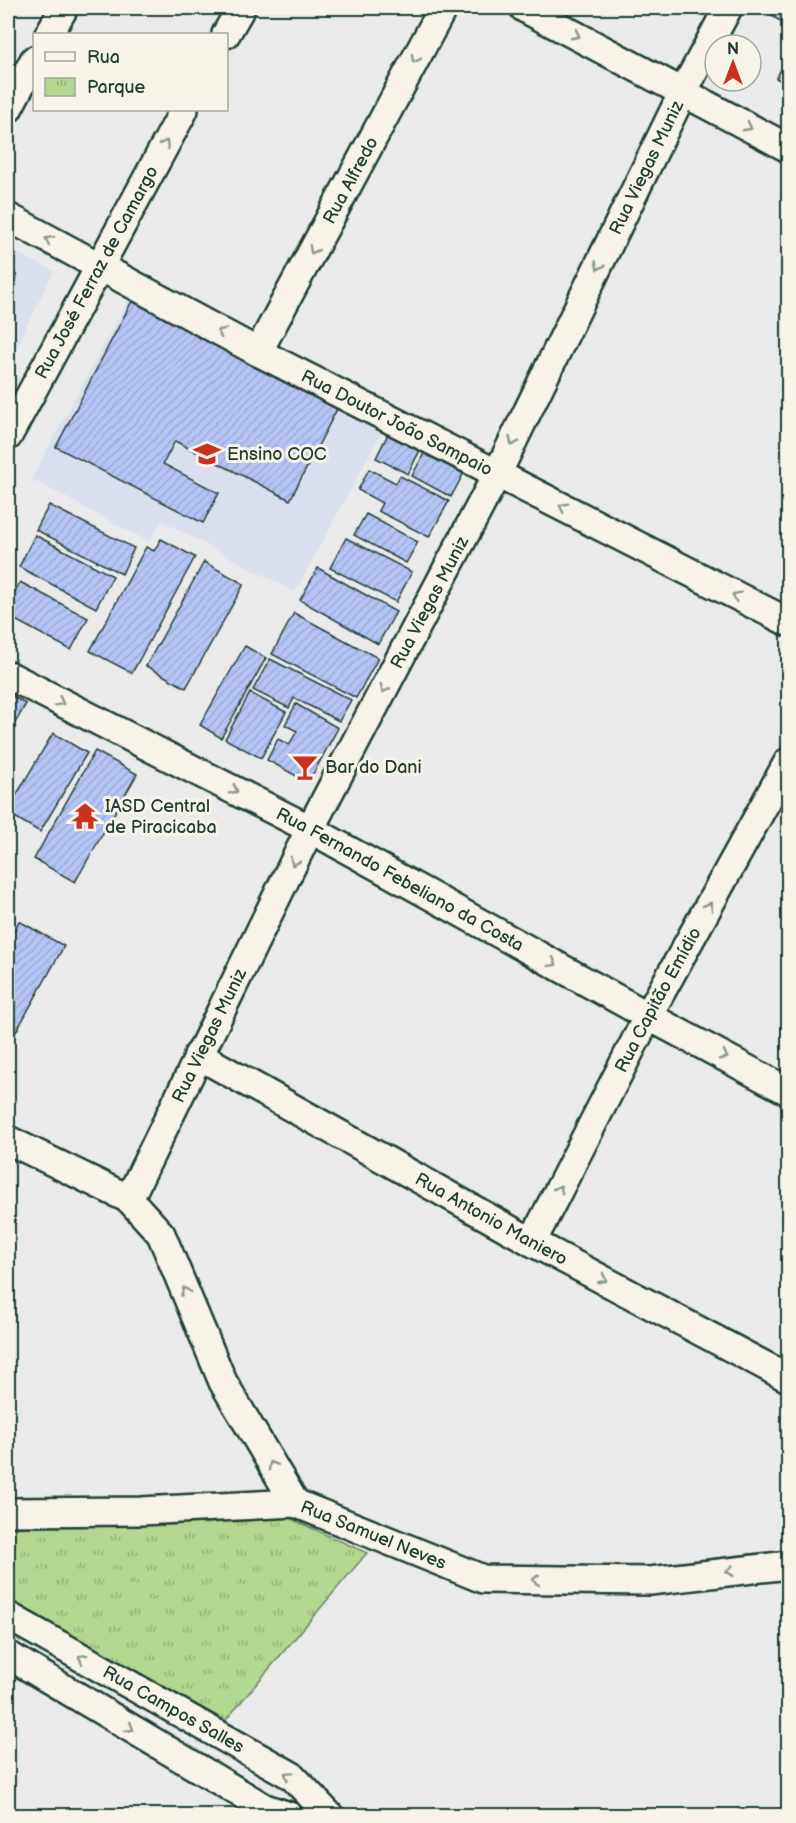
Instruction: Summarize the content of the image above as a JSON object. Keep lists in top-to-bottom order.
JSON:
{
  "streets": {
    "street": [
      "Rua Viegas Muniz",
      "Rua Alfredo",
      "Rua José Ferraz de Camargo",
      "Rua Doutor João Sampaio",
      "Rua Fernando Febeliano da Costa",
      "Rua Capitão Emídio",
      "Rua Antonio Maniero",
      "Rua Samuel Neves",
      "Rua Campos Salles"
    ]
  },
  "crossings": [
    ["Rua Viegas Muniz", "Rua Doutor João Sampaio"],
    ["Rua Viegas Muniz", "Rua Fernando Febeliano da Costa"],
    ["Rua Viegas Muniz", "Rua Antonio Maniero"],
    ["Rua Viegas Muniz", "Rua Samuel Neves"],
    ["Rua Alfredo", "Rua Doutor João Sampaio"],
    ["Rua José Ferraz de Camargo", "Rua Doutor João Sampaio"],
    ["Rua Fernando Febeliano da Costa", "Rua Capitão Emídio"],
    ["Rua Capitão Emídio", "Rua Antonio Maniero"]
  ],
  "one_way": [
    "Rua Viegas Muniz",
    "Rua Alfredo",
    "Rua Doutor João Sampaio",
    "Rua Fernando Febeliano da Costa",
    "Rua Capitão Emídio",
    "Rua Antonio Maniero",
    "Rua Samuel Neves"
  ],
  "places": {
    "school or university": ["Ensino COC"],
    "bar": ["Bar do Dani"],
    "temple": ["IASD Central de Piracicaba"]
  },
  "legend": ["Rua", "Parque"],
  "north": "top"
}
